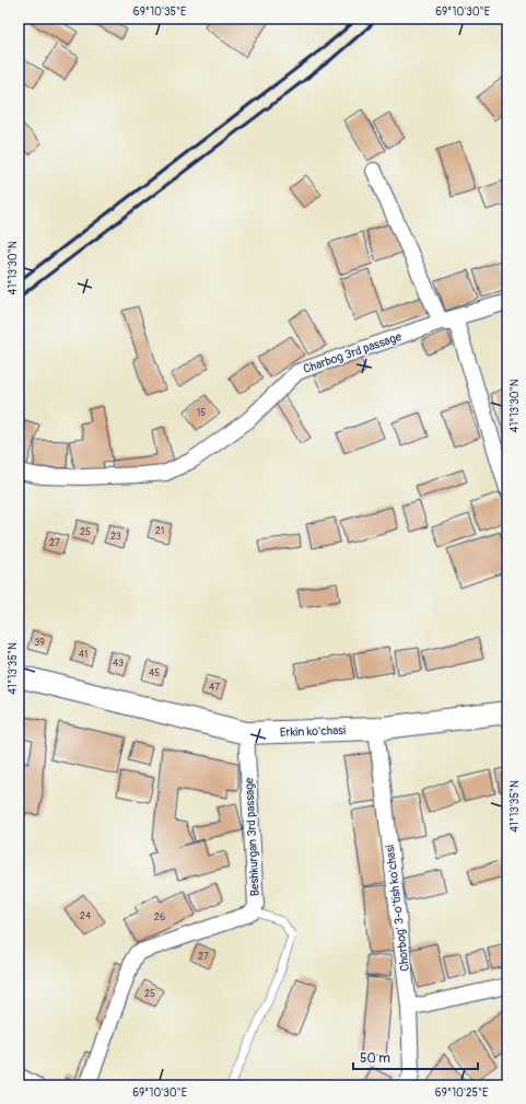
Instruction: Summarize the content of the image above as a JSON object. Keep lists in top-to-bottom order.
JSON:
{
  "streets": {
    "main road": ["Erkin ko'chasi"],
    "street": ["Chаrbog 3rd passage", "Beshkurgan 3rd passage", "Chorbog' 3-o'tish ko'chasi"]
  },
  "crossings": [
    ["Erkin ko'chasi", "Beshkurgan 3rd passage"],
    ["Erkin ko'chasi", "Chorbog' 3-o'tish ko'chasi"]
  ],
  "house_numbers": [
    "15",
    "21",
    "25",
    "23",
    "27",
    "39",
    "41",
    "43",
    "45",
    "47",
    "24",
    "26",
    "27",
    "25"
  ],
  "scale_bar": "50 m",
  "coordinates": [
    "69°10'35\"E",
    "69°10'30\"E",
    "41°13'30\"N",
    "41°13'35\"N",
    "69°10'25\"E"
  ]
}
